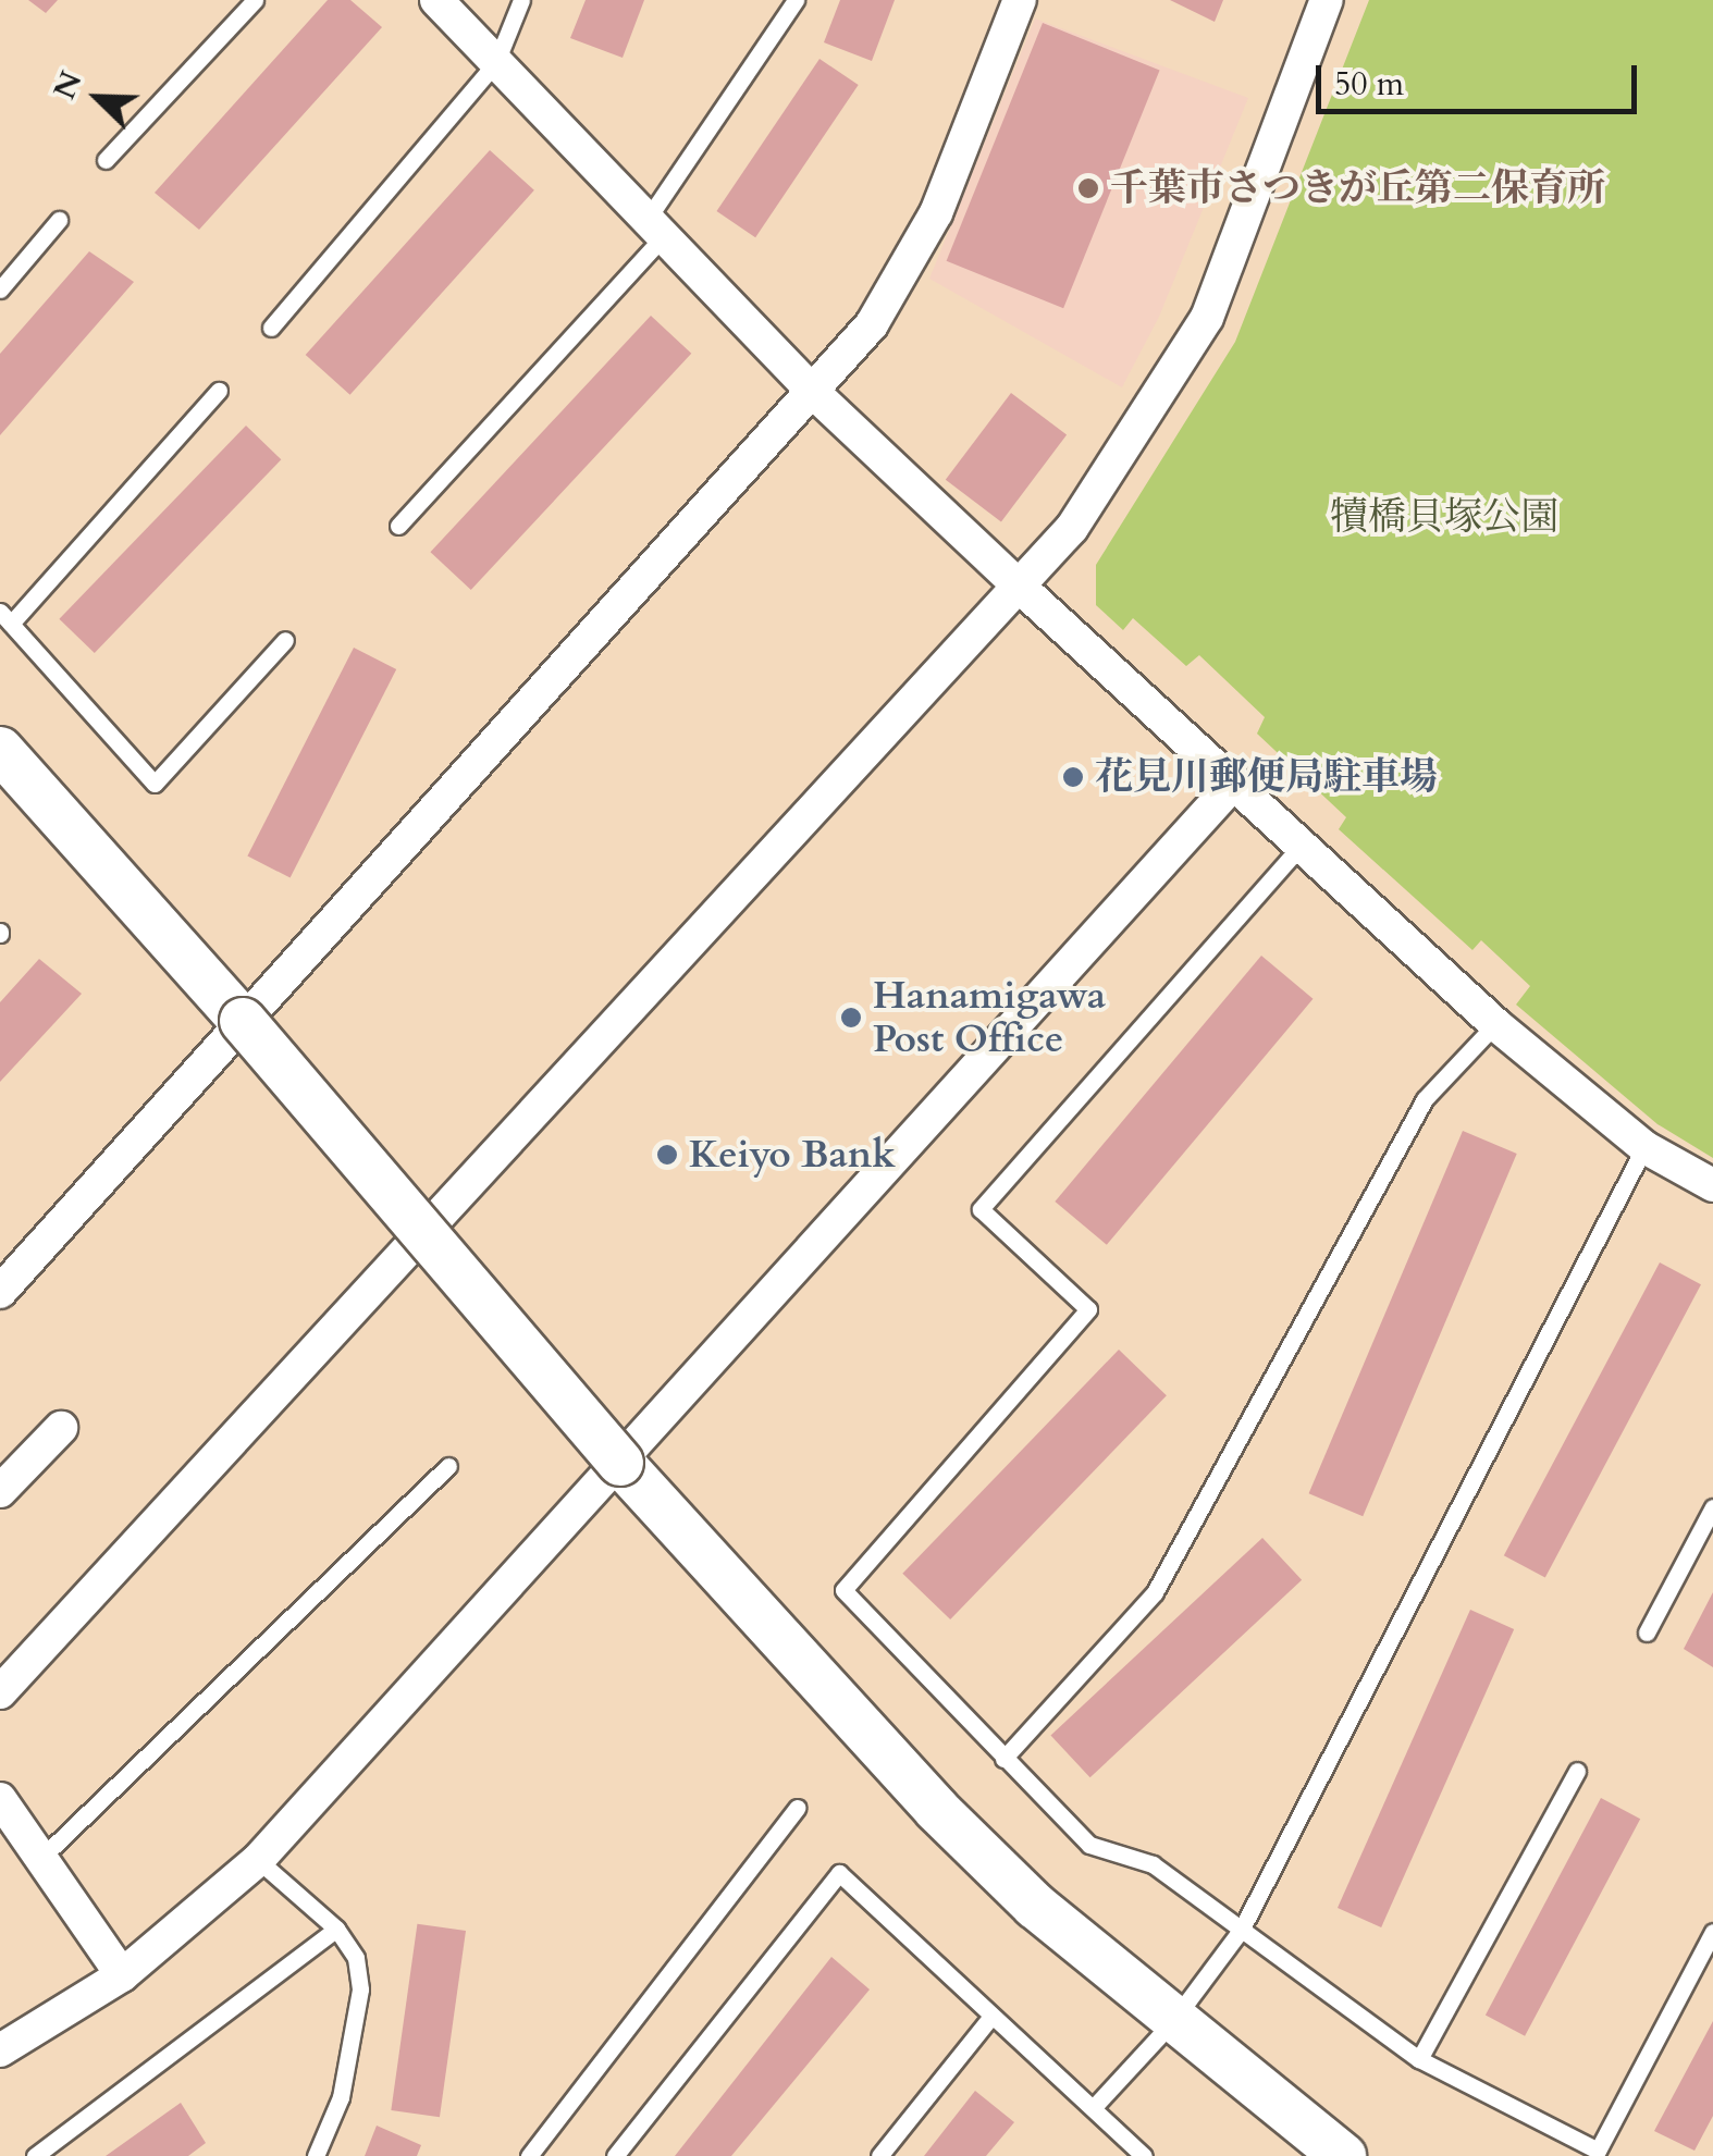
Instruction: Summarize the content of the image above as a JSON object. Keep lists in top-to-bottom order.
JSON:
{
  "parks": ["犢橋貝塚公園"],
  "places": [
    "千葉市さつきが丘第二保育所",
    "花見川郵便局駐車場",
    "Hanamigawa Post Office",
    "Keiyo Bank"
  ],
  "scale_bar": "50 m",
  "north": "top left"
}
